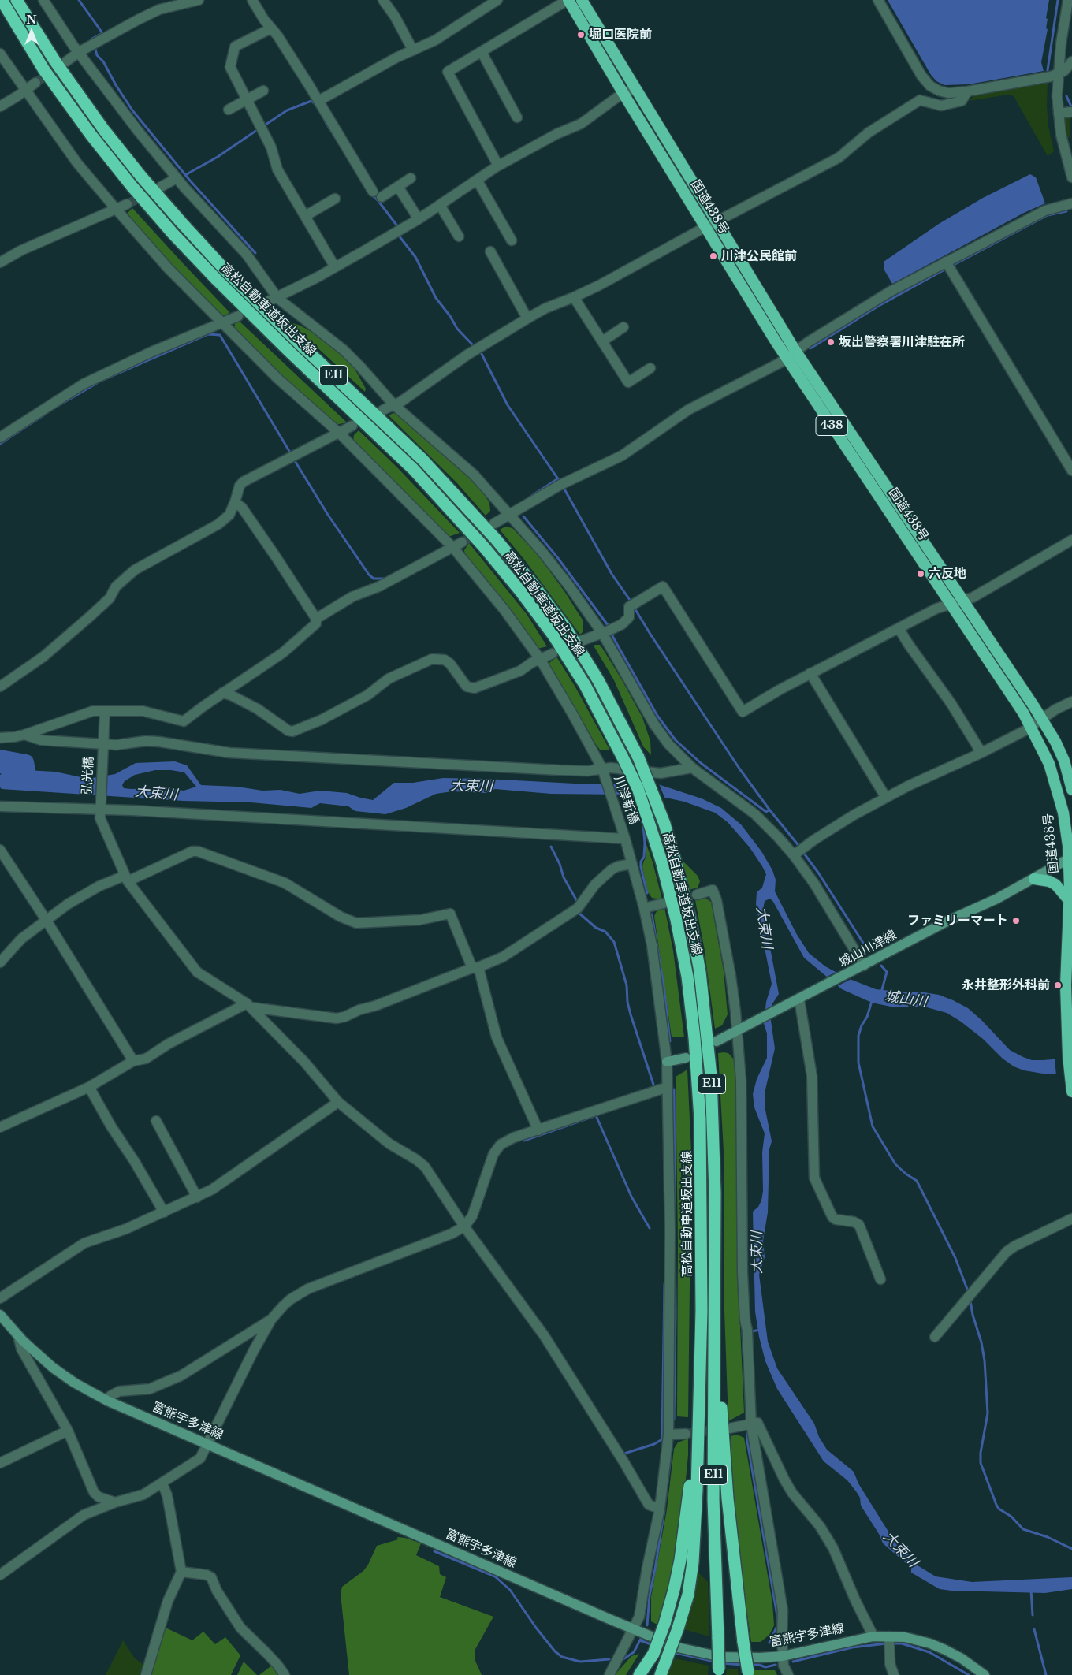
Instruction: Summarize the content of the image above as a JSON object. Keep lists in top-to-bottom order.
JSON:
{
  "streets": {
    "highway": [
      "国道438号",
      "高松自動車道坂出支線",
      "E11",
      "438"
    ],
    "main road": ["城山川津線", "富熊宇多津線"],
    "street": ["弘光橋", "川津新橋"]
  },
  "crossings": [
    ["国道438号", "城山川津線"],
    ["高松自動車道坂出支線", "E11"],
    ["川津新橋", "富熊宇多津線"]
  ],
  "water": ["大束川", "城山川"],
  "places": [
    "堀口医院前",
    "川津公民館前",
    "坂出警察署川津駐在所",
    "六反地",
    "ファミリーマート",
    "永井整形外科前"
  ],
  "north": "top"
}
